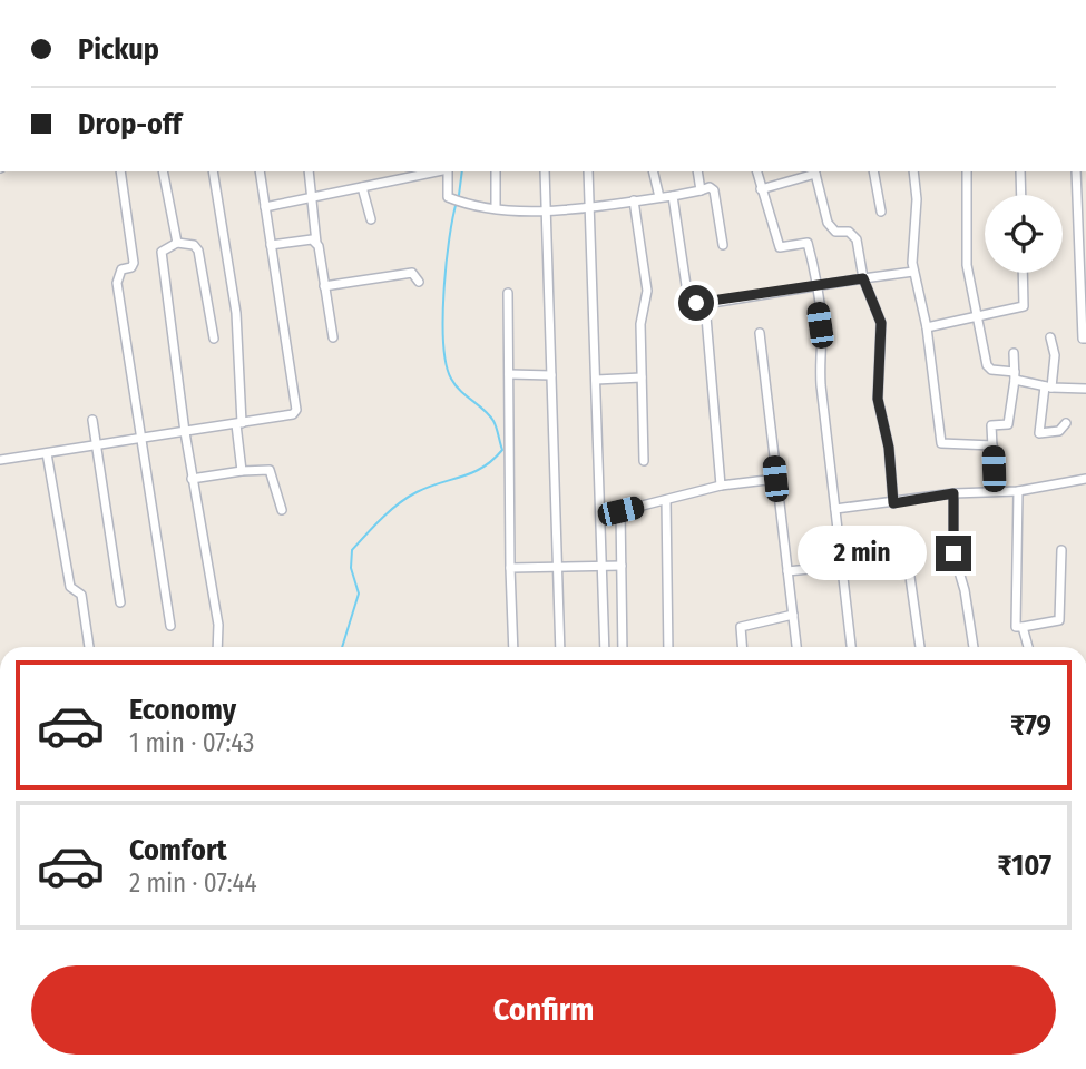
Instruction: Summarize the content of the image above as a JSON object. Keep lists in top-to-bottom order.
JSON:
{
  "page": {
    "banner": ["Pickup", "Drop-off"],
    "bubble": "2 min",
    "list": [
      {
        "name": "Economy",
        "note": "1 min · 07:43",
        "value": "₹79"
      },
      {
        "name": "Comfort",
        "note": "2 min · 07:44",
        "value": "₹107"
      }
    ],
    "buttons": "Confirm"
  }
}
